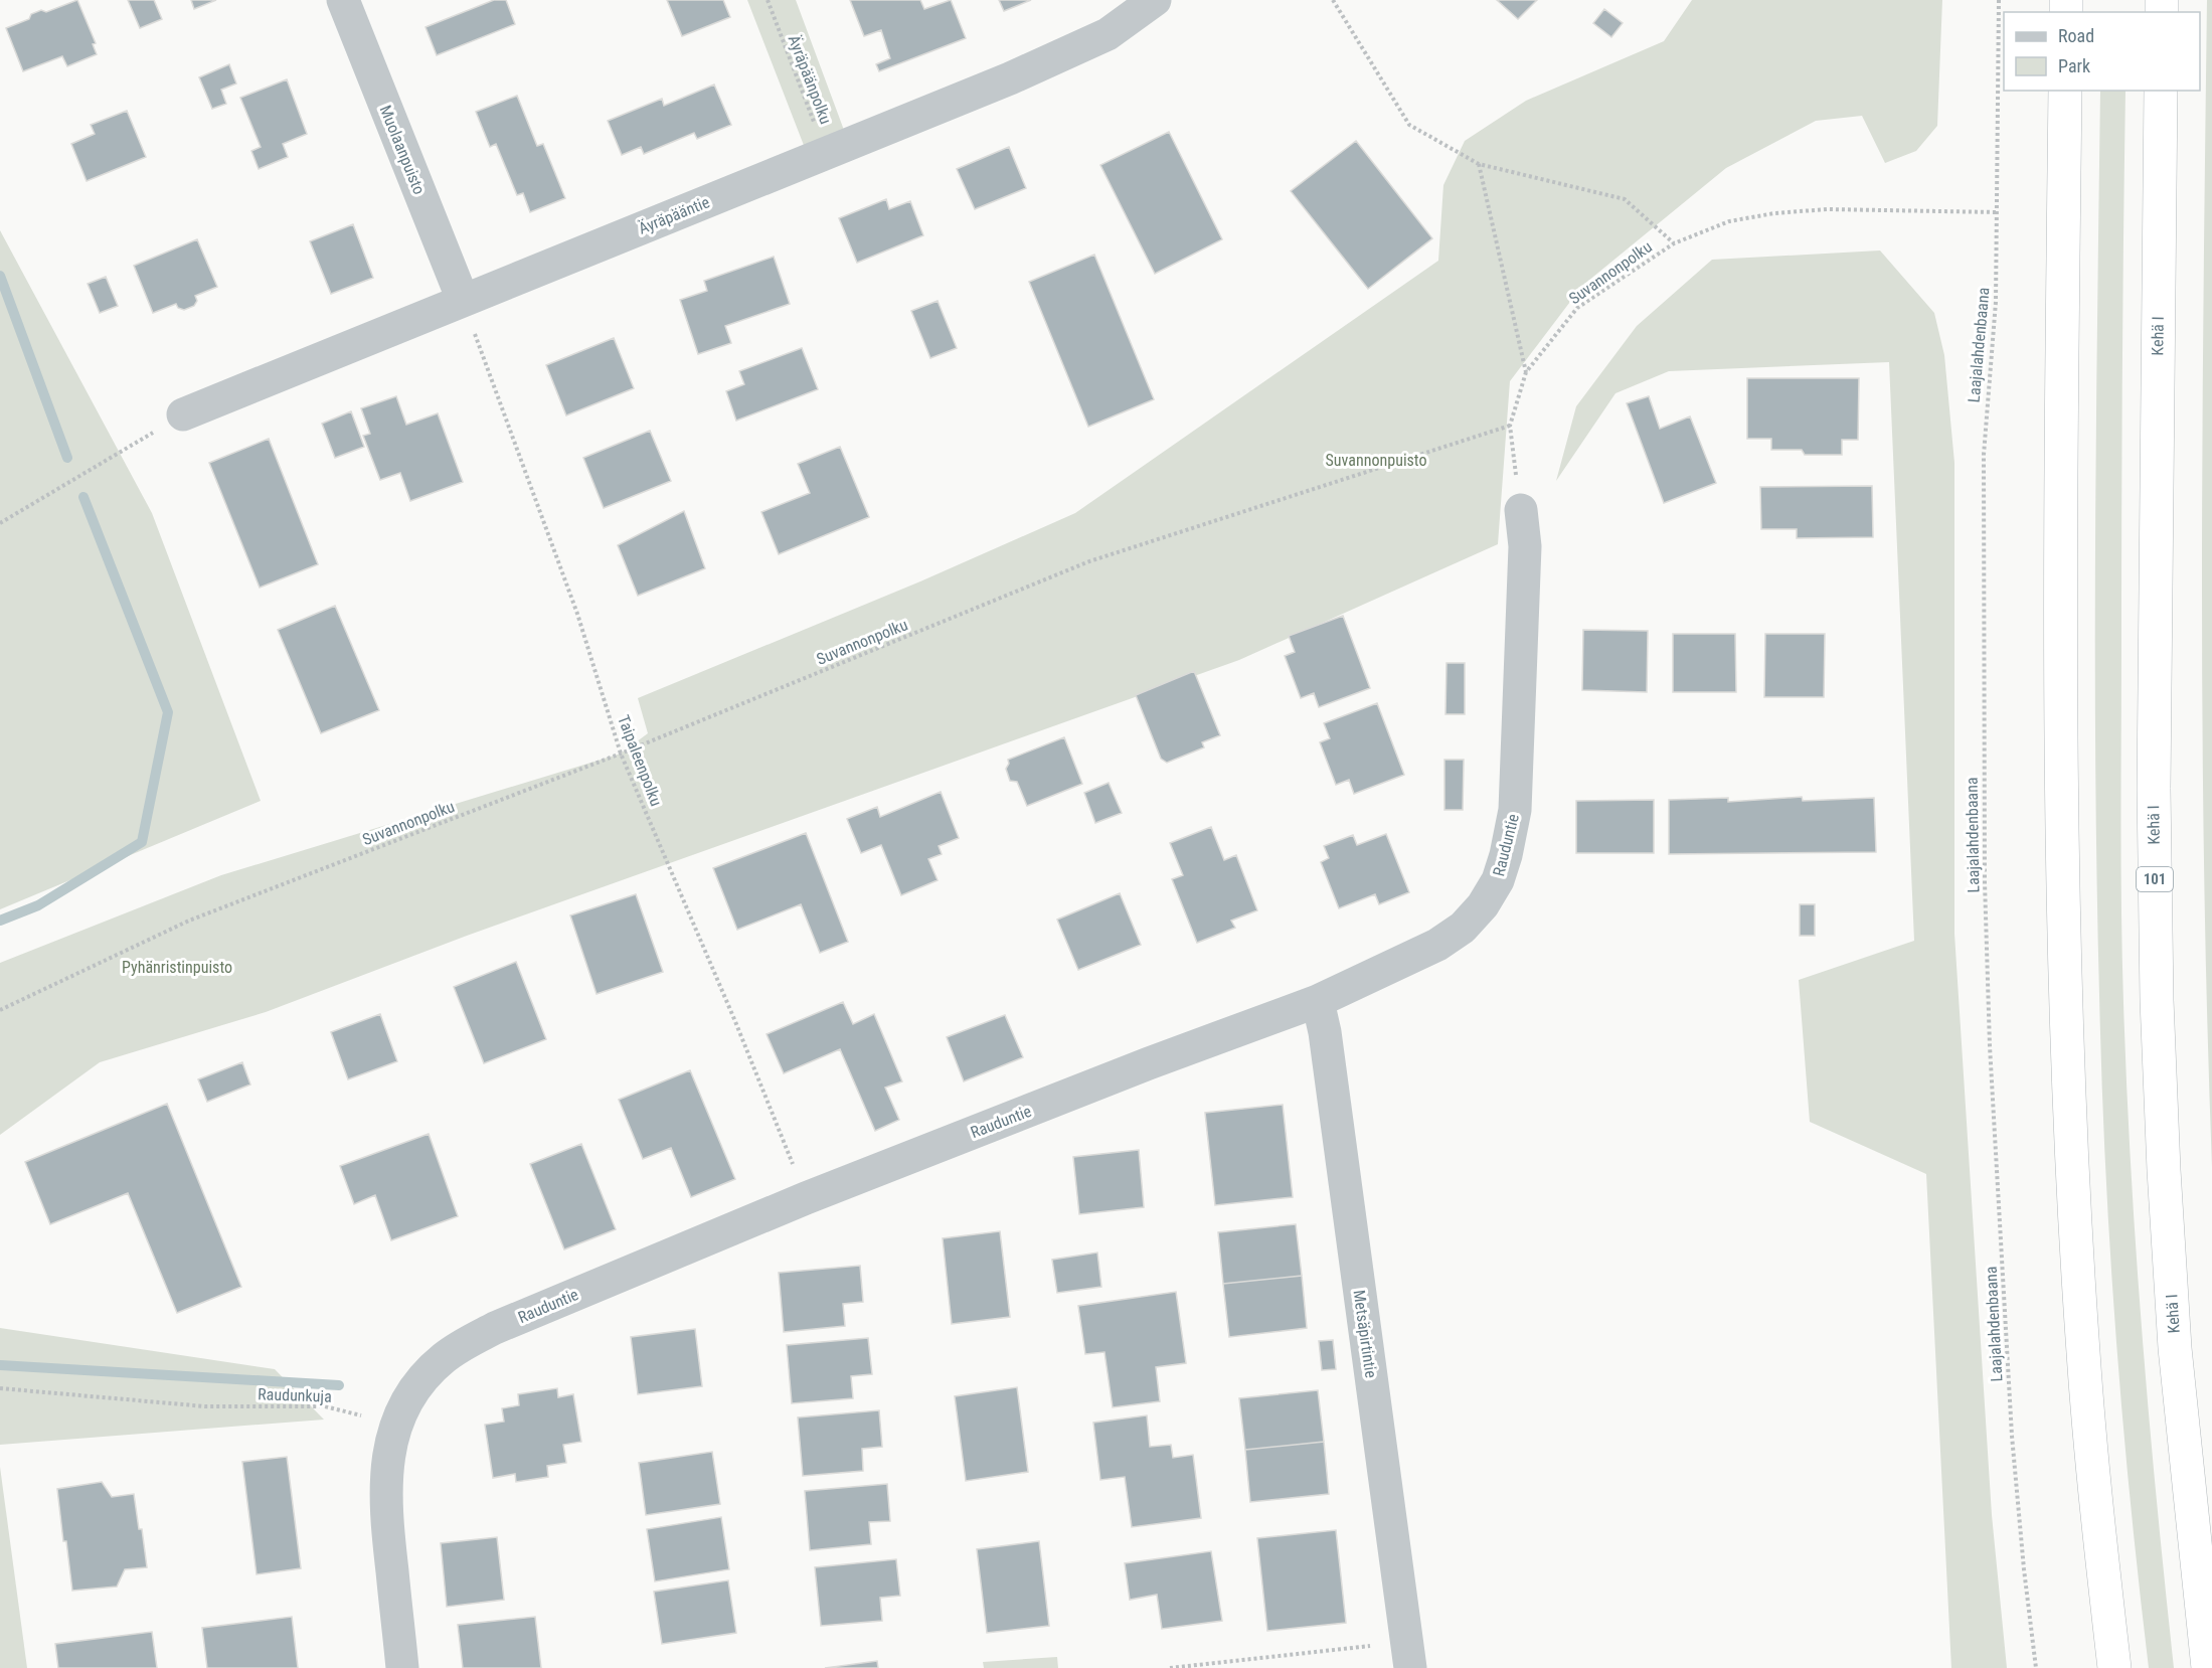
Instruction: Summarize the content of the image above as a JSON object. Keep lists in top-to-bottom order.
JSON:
{
  "streets": {
    "highway": ["Kehä I", "101"],
    "street": [
      "Muolaanpuisto",
      "Äyräpääntie",
      "Rauduntie",
      "Metsäpirtintie"
    ],
    "path": [
      "Äyräpäänpolku",
      "Suvannonpolku",
      "Laajalahdenbaana",
      "Taipaleenpolku",
      "Raudunkuja"
    ]
  },
  "crossings": [
    ["Äyräpäänpolku", "Äyräpääntie"],
    ["Muolaanpuisto", "Äyräpääntie"],
    ["Muolaanpuisto", "Taipaleenpolku"],
    ["Äyräpääntie", "Taipaleenpolku"],
    ["Suvannonpolku", "Laajalahdenbaana"],
    ["Suvannonpolku", "Taipaleenpolku"],
    ["Taipaleenpolku", "Rauduntie"],
    ["Rauduntie", "Metsäpirtintie"],
    ["Rauduntie", "Raudunkuja"]
  ],
  "parks": ["Suvannonpuisto", "Pyhänristinpuisto"],
  "legend": ["Road", "Park"]
}
